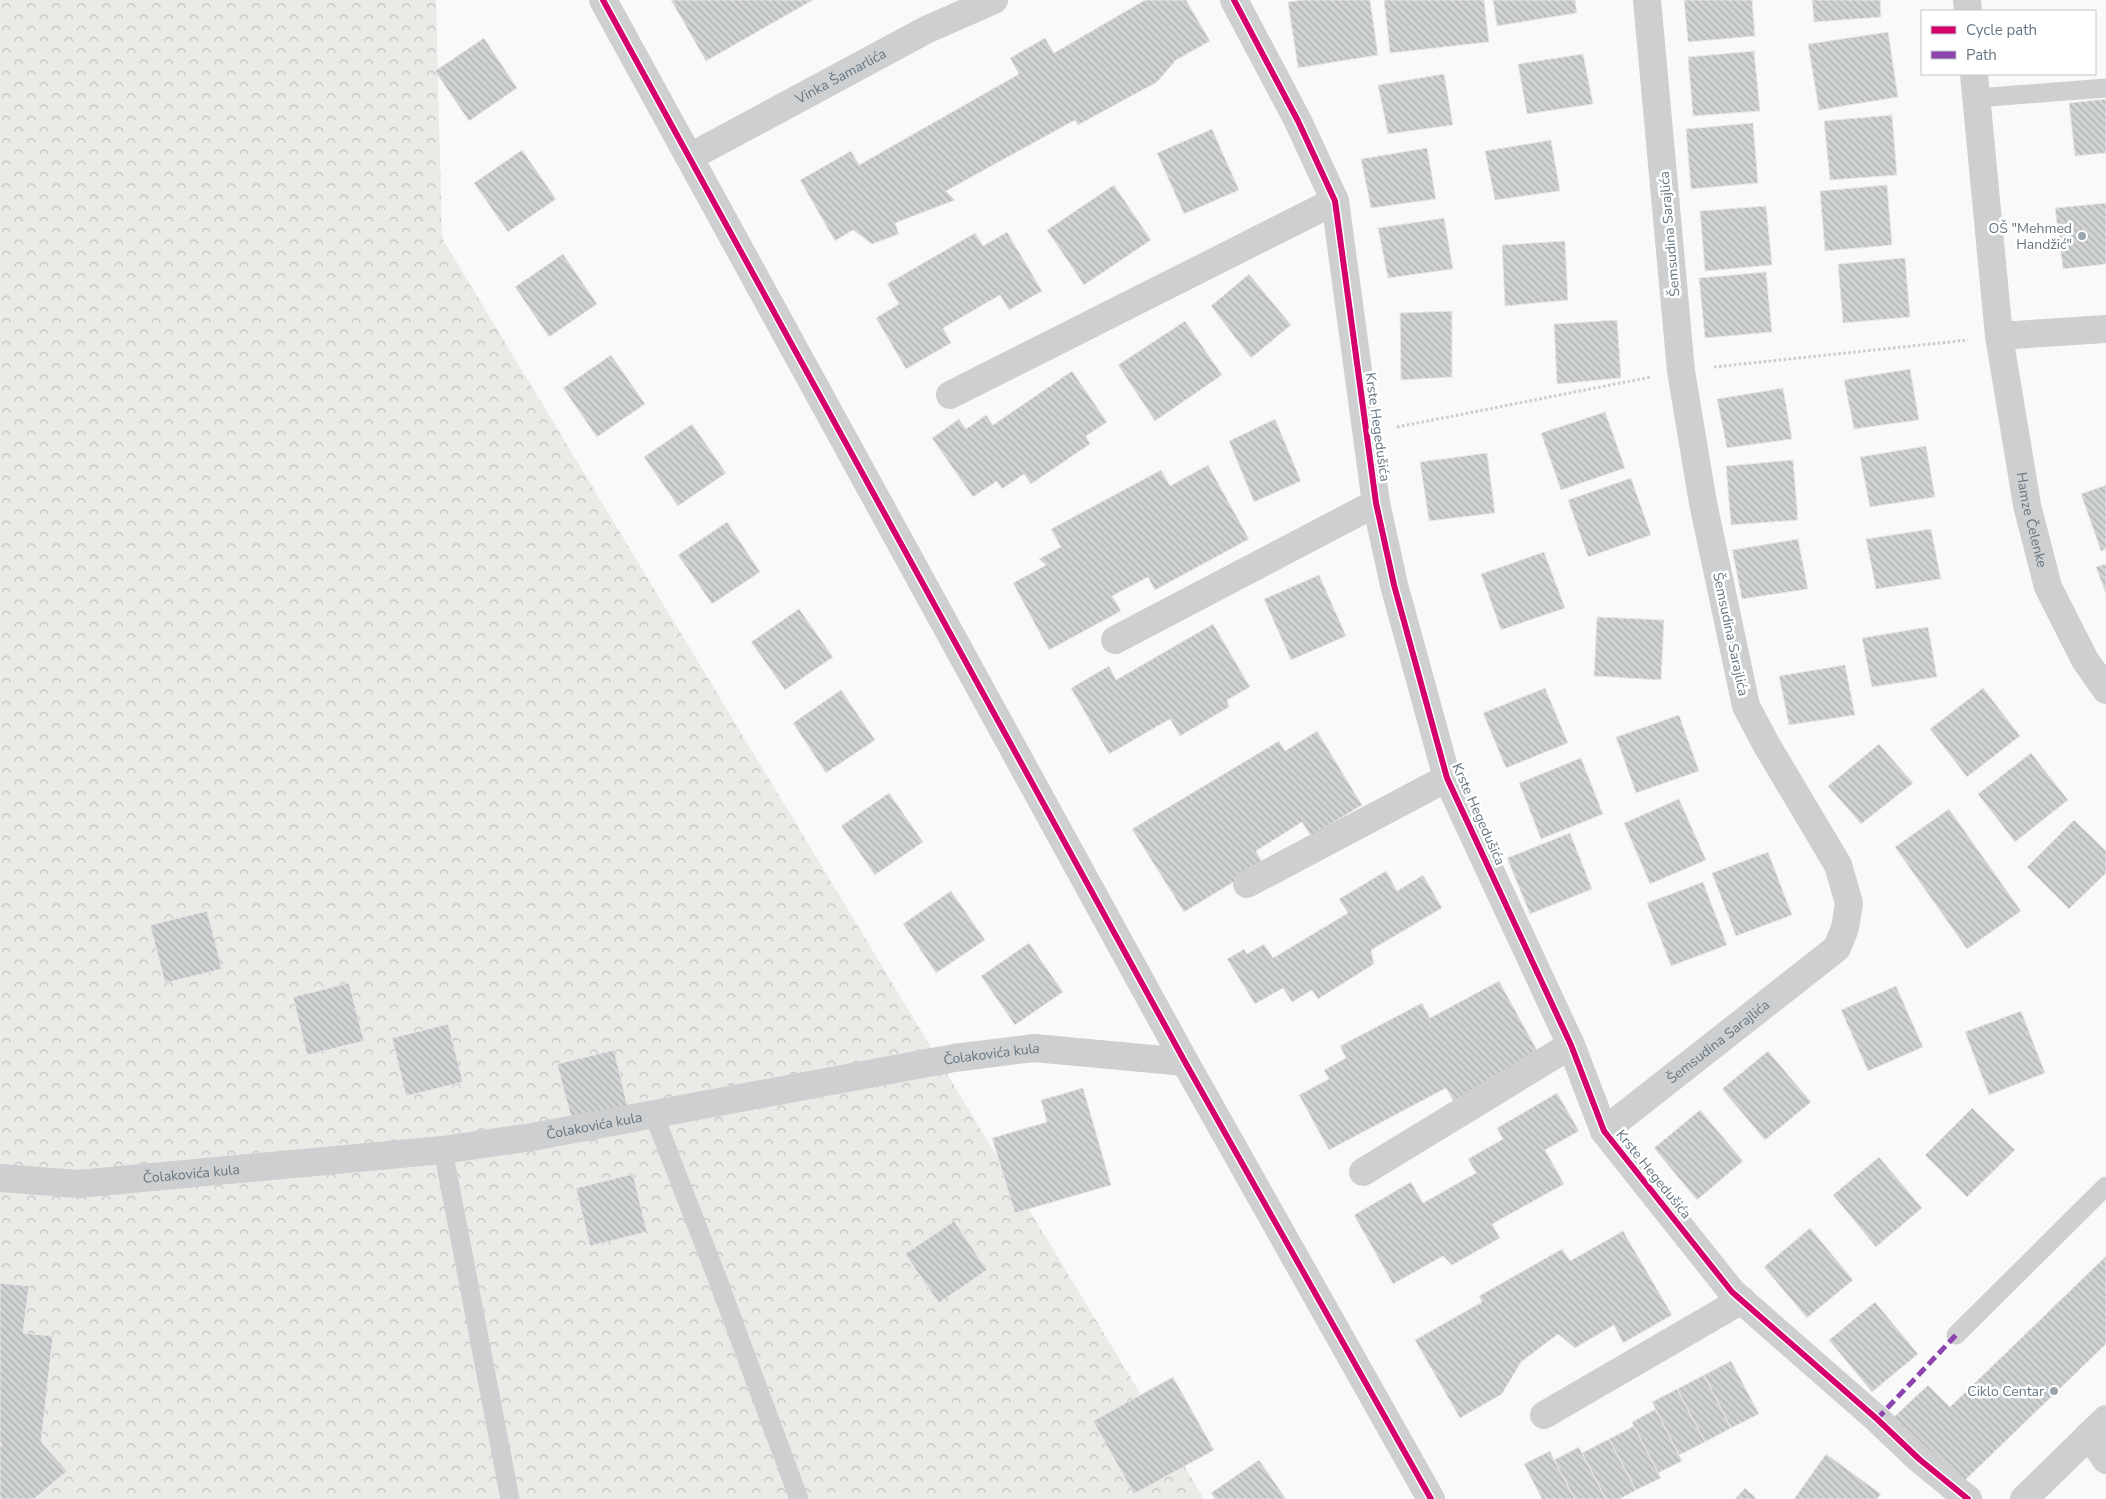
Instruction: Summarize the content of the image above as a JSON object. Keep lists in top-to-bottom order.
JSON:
{
  "streets": {
    "street": [
      "Vinka Šamarlića",
      "Šemsudina Sarajlića",
      "Krste Hegedušića",
      "Hamze Čelenke",
      "Čolakovića kula"
    ]
  },
  "crossings": [
    ["Šemsudina Sarajlića", "Krste Hegedušića"]
  ],
  "places": ["OŠ \"Mehmed Handžić\"", "Ciklo Centar"],
  "legend": ["Cycle path", "Path"]
}
